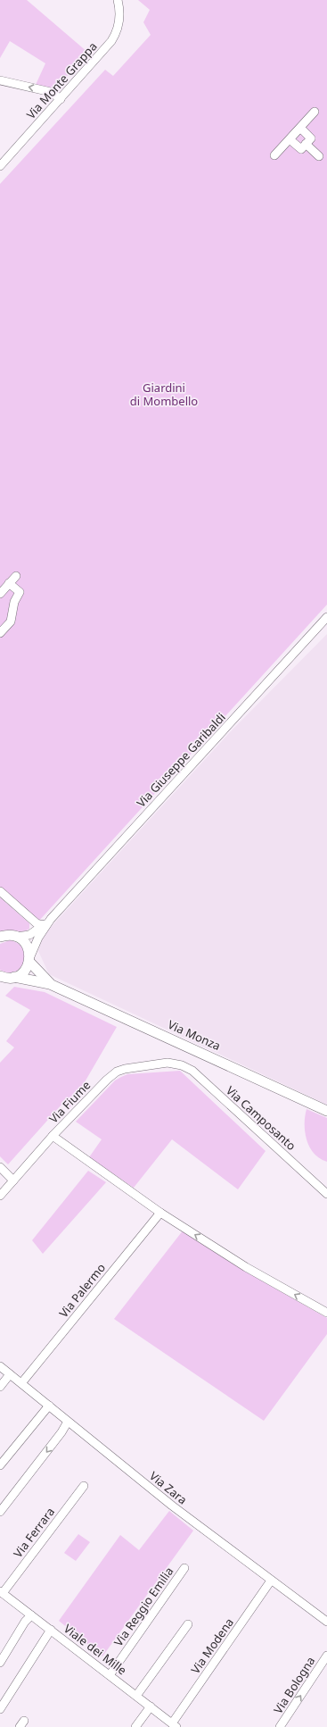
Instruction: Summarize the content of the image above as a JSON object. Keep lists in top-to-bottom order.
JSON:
{
  "streets": {
    "main road": ["Via Monza"],
    "street": [
      "Via Monte Grappa",
      "Via Giuseppe Garibaldi",
      "Via Fiume",
      "Via Camposanto",
      "Via Palermo",
      "Via Zara",
      "Via Ferrara",
      "Via Reggio Emilia",
      "Via Modena",
      "Viale dei Mille",
      "Via Bologna"
    ]
  },
  "crossings": [
    ["Via Giuseppe Garibaldi", "Via Monza"],
    ["Via Fiume", "Via Camposanto"],
    ["Via Palermo", "Via Zara"],
    ["Via Zara", "Via Modena"],
    ["Via Ferrara", "Viale dei Mille"],
    ["Via Reggio Emilia", "Viale dei Mille"],
    ["Via Modena", "Viale dei Mille"]
  ],
  "one_way": ["Via Bologna"],
  "parks": ["Giardini di Mombello"]
}
